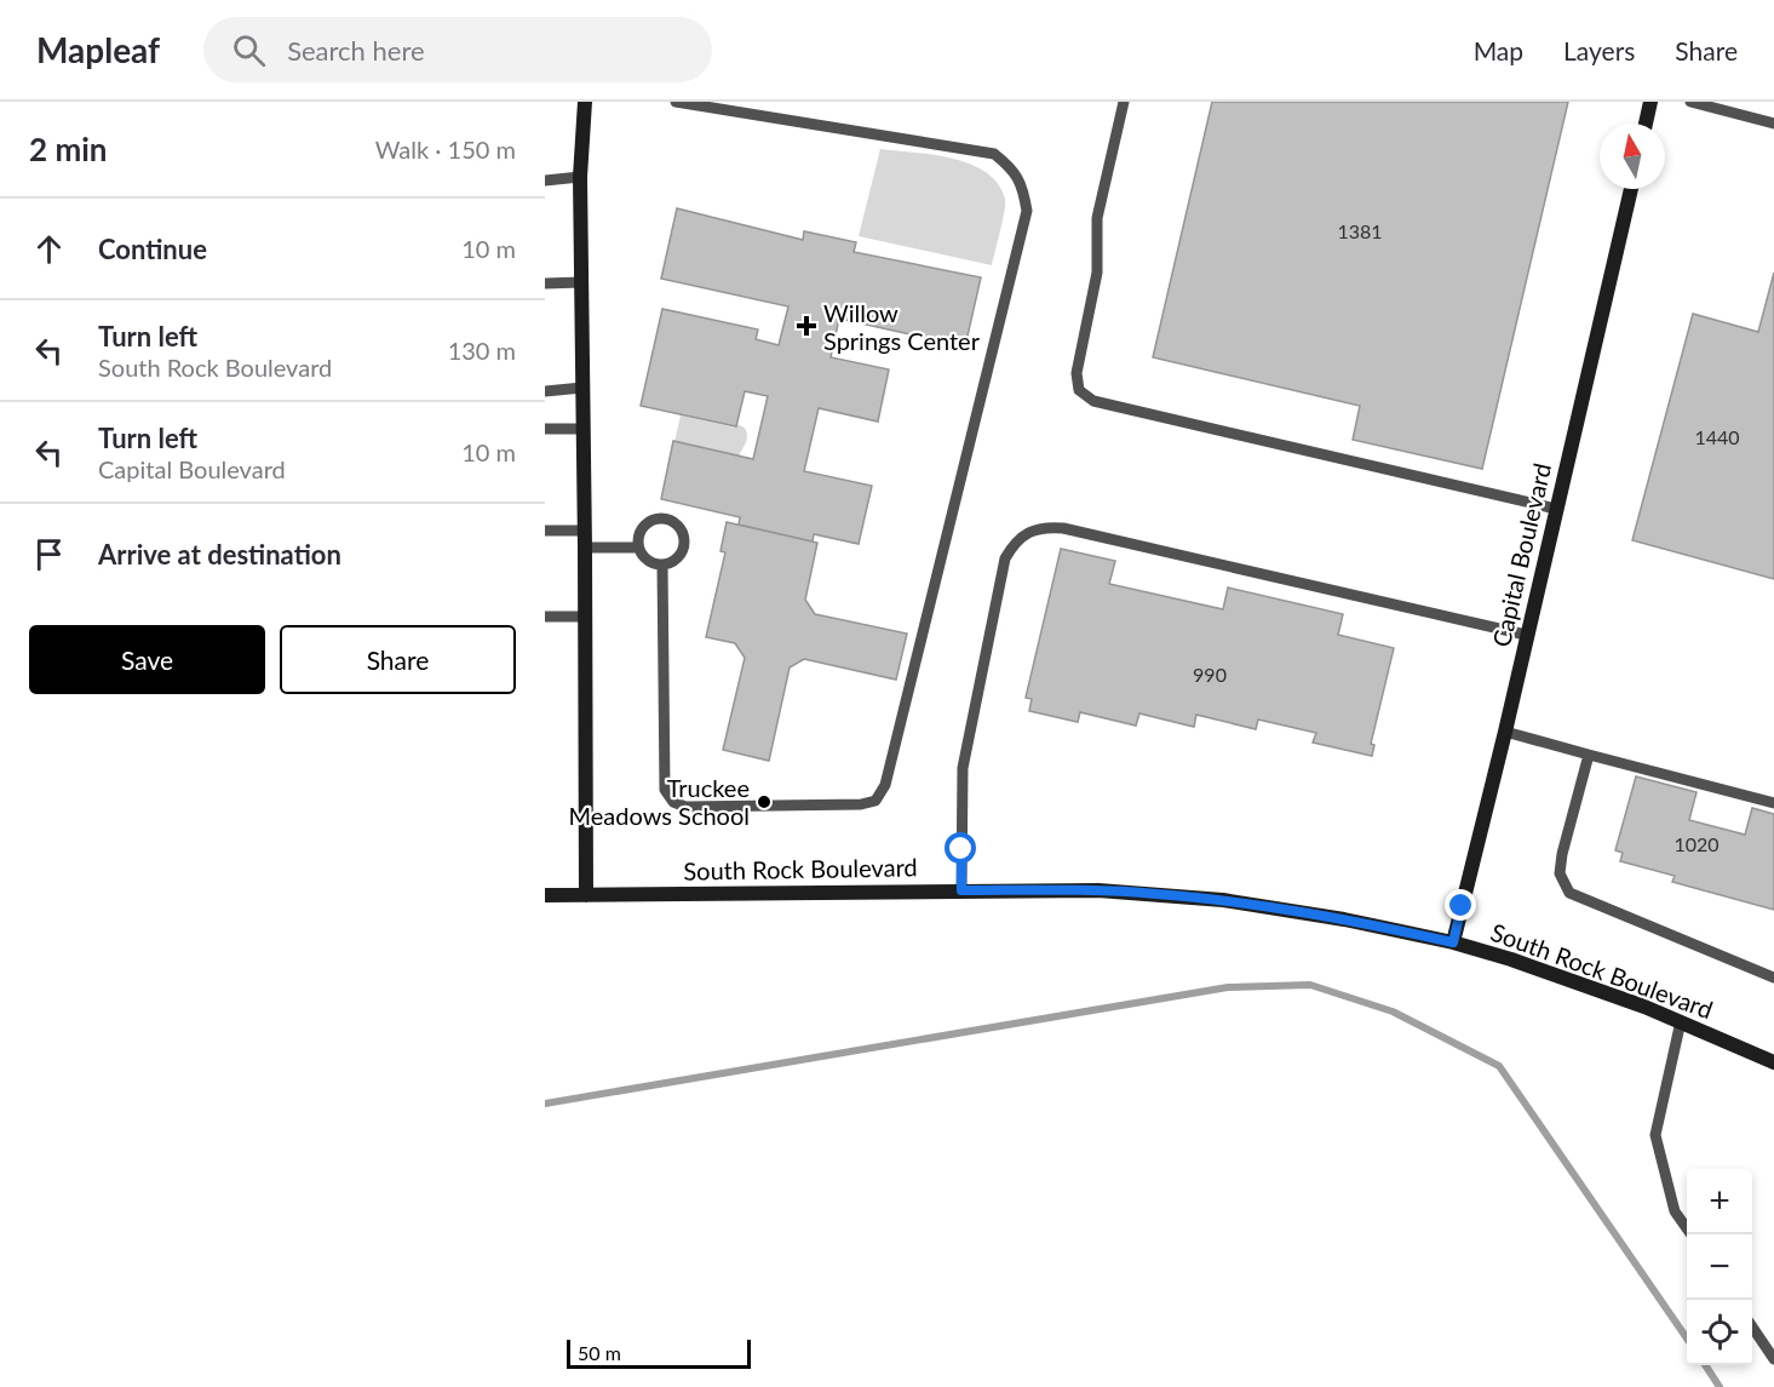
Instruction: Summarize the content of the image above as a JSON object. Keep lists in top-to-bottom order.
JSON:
{
  "streets": {
    "street": ["Capital Boulevard", "South Rock Boulevard"]
  },
  "crossings": [
    ["Capital Boulevard", "South Rock Boulevard"]
  ],
  "places": {
    "health": ["Willow Springs Center"],
    "other": ["Truckee Meadows School"]
  },
  "house_numbers": [
    "1381",
    "1440",
    "990",
    "1020"
  ],
  "scale_bar": "50 m",
  "north": "top",
  "page": {
    "header": "Mapleaf",
    "search": "Search here",
    "nav": ["Map", "Layers", "Share"],
    "heading": ["2 min", "Walk · 150 m"],
    "list": [
      ["Continue", "10 m"],
      ["Turn left", "South Rock Boulevard", "130 m"],
      ["Turn left", "Capital Boulevard", "10 m"],
      "Arrive at destination"
    ],
    "buttons": ["Save", "Share"],
    "map_buttons": ["+", "−"],
    "scale": "50 m"
  }
}
